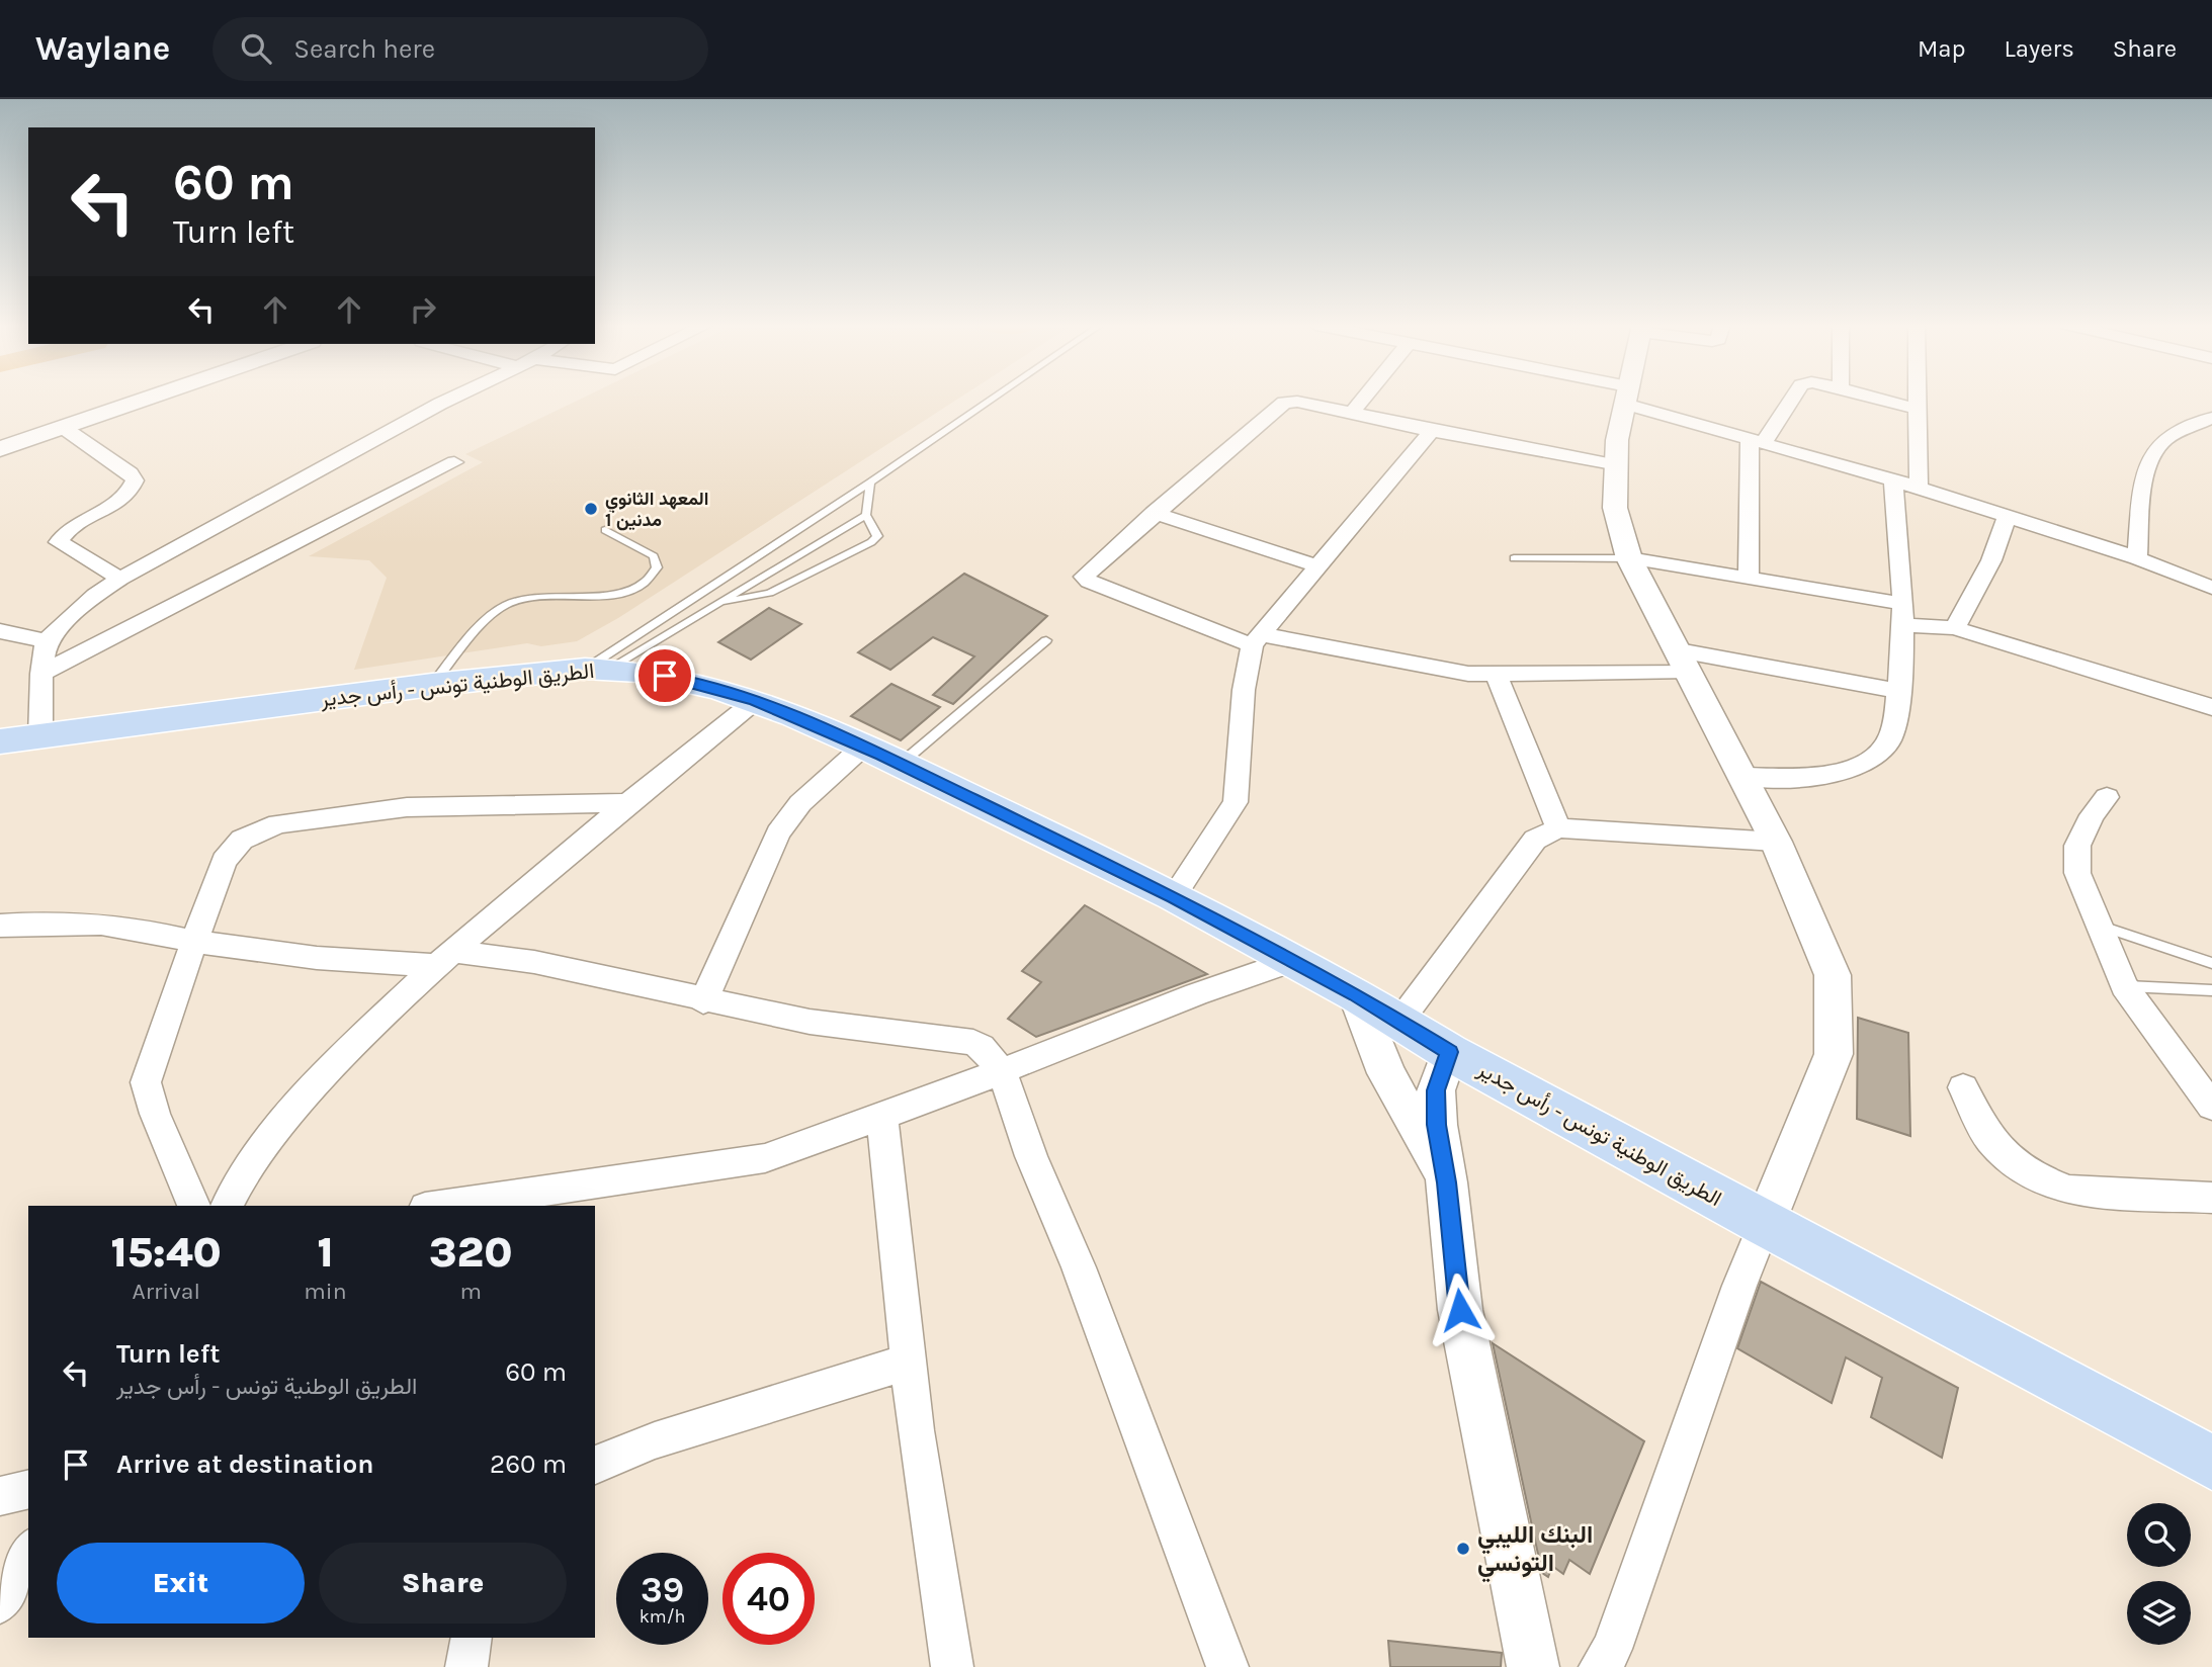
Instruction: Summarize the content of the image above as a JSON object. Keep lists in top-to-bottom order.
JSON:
{
  "streets": {
    "main road": ["الطريق الوطنية تونس - رأس جدير"]
  },
  "places": ["المعهد الثانوي مدنين 1", "البنك الليبي التونسي"],
  "page": {
    "header": "Waylane",
    "search": "Search here",
    "nav": ["Map", "Layers", "Share"],
    "turn": ["60 m", "Turn left"],
    "eta": [
      "15:40",
      "Arrival",
      "1",
      "min",
      "320",
      "m"
    ],
    "list": [
      {
        "name": "Turn left",
        "note": "الطريق الوطنية تونس - رأس جدير",
        "value": "60 m"
      },
      {
        "name": "Arrive at destination",
        "value": "260 m"
      }
    ],
    "buttons": ["Exit", "Share"],
    "speed": "39 km/h",
    "limit": "40"
  }
}
